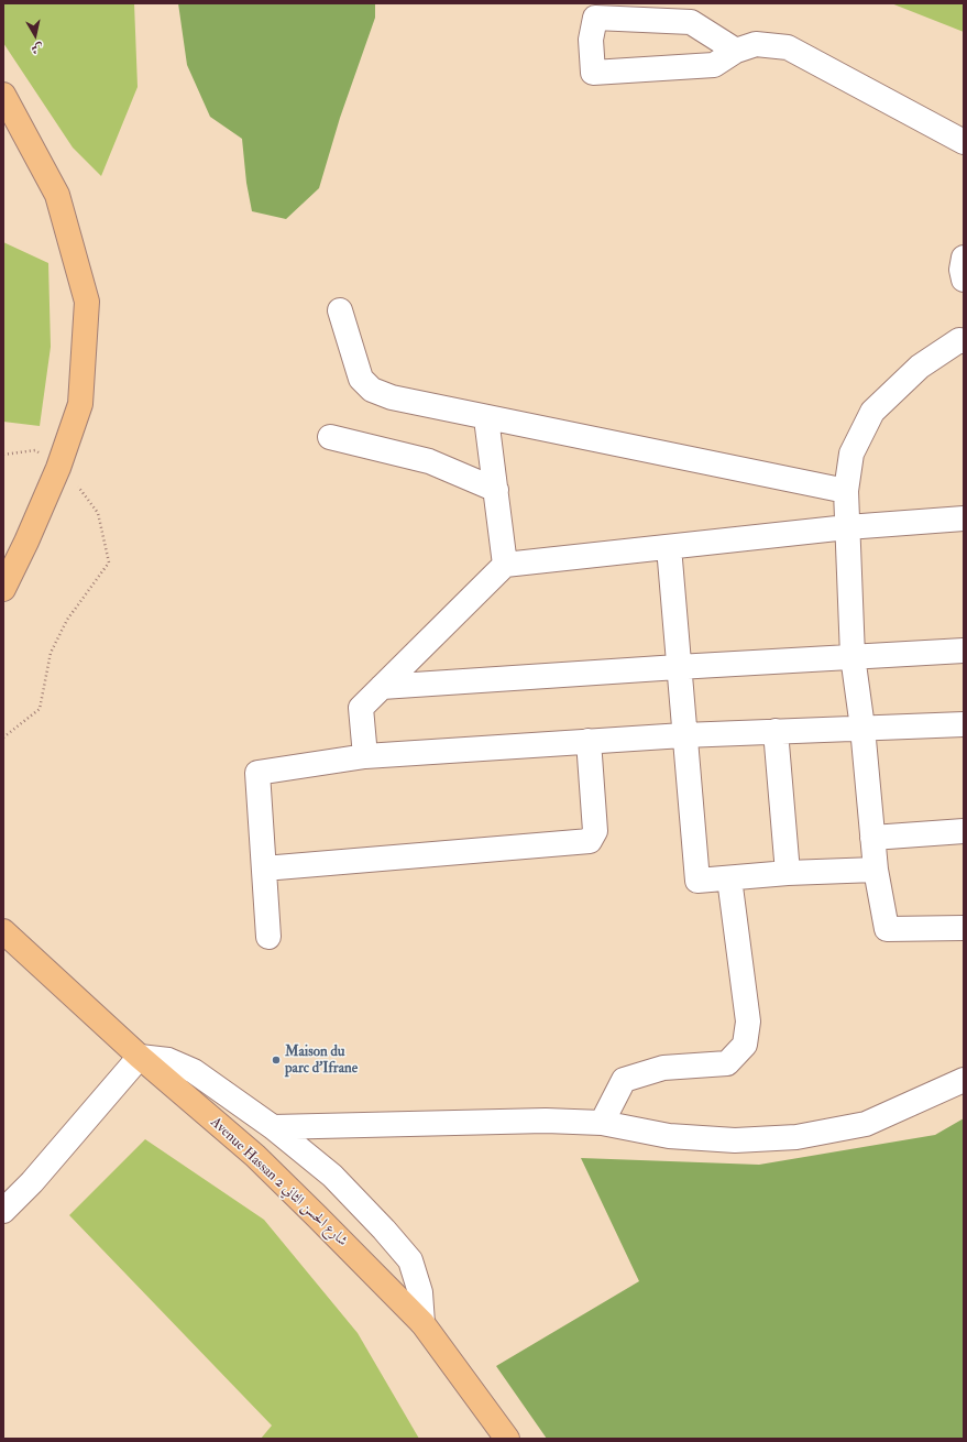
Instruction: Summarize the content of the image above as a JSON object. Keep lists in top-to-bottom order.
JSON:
{
  "streets": {
    "main road": ["Avenue Hassan 2 شارع الحسن الثاني"]
  },
  "places": ["Maison du parc d'Ifrane"],
  "north": "bottom"
}
